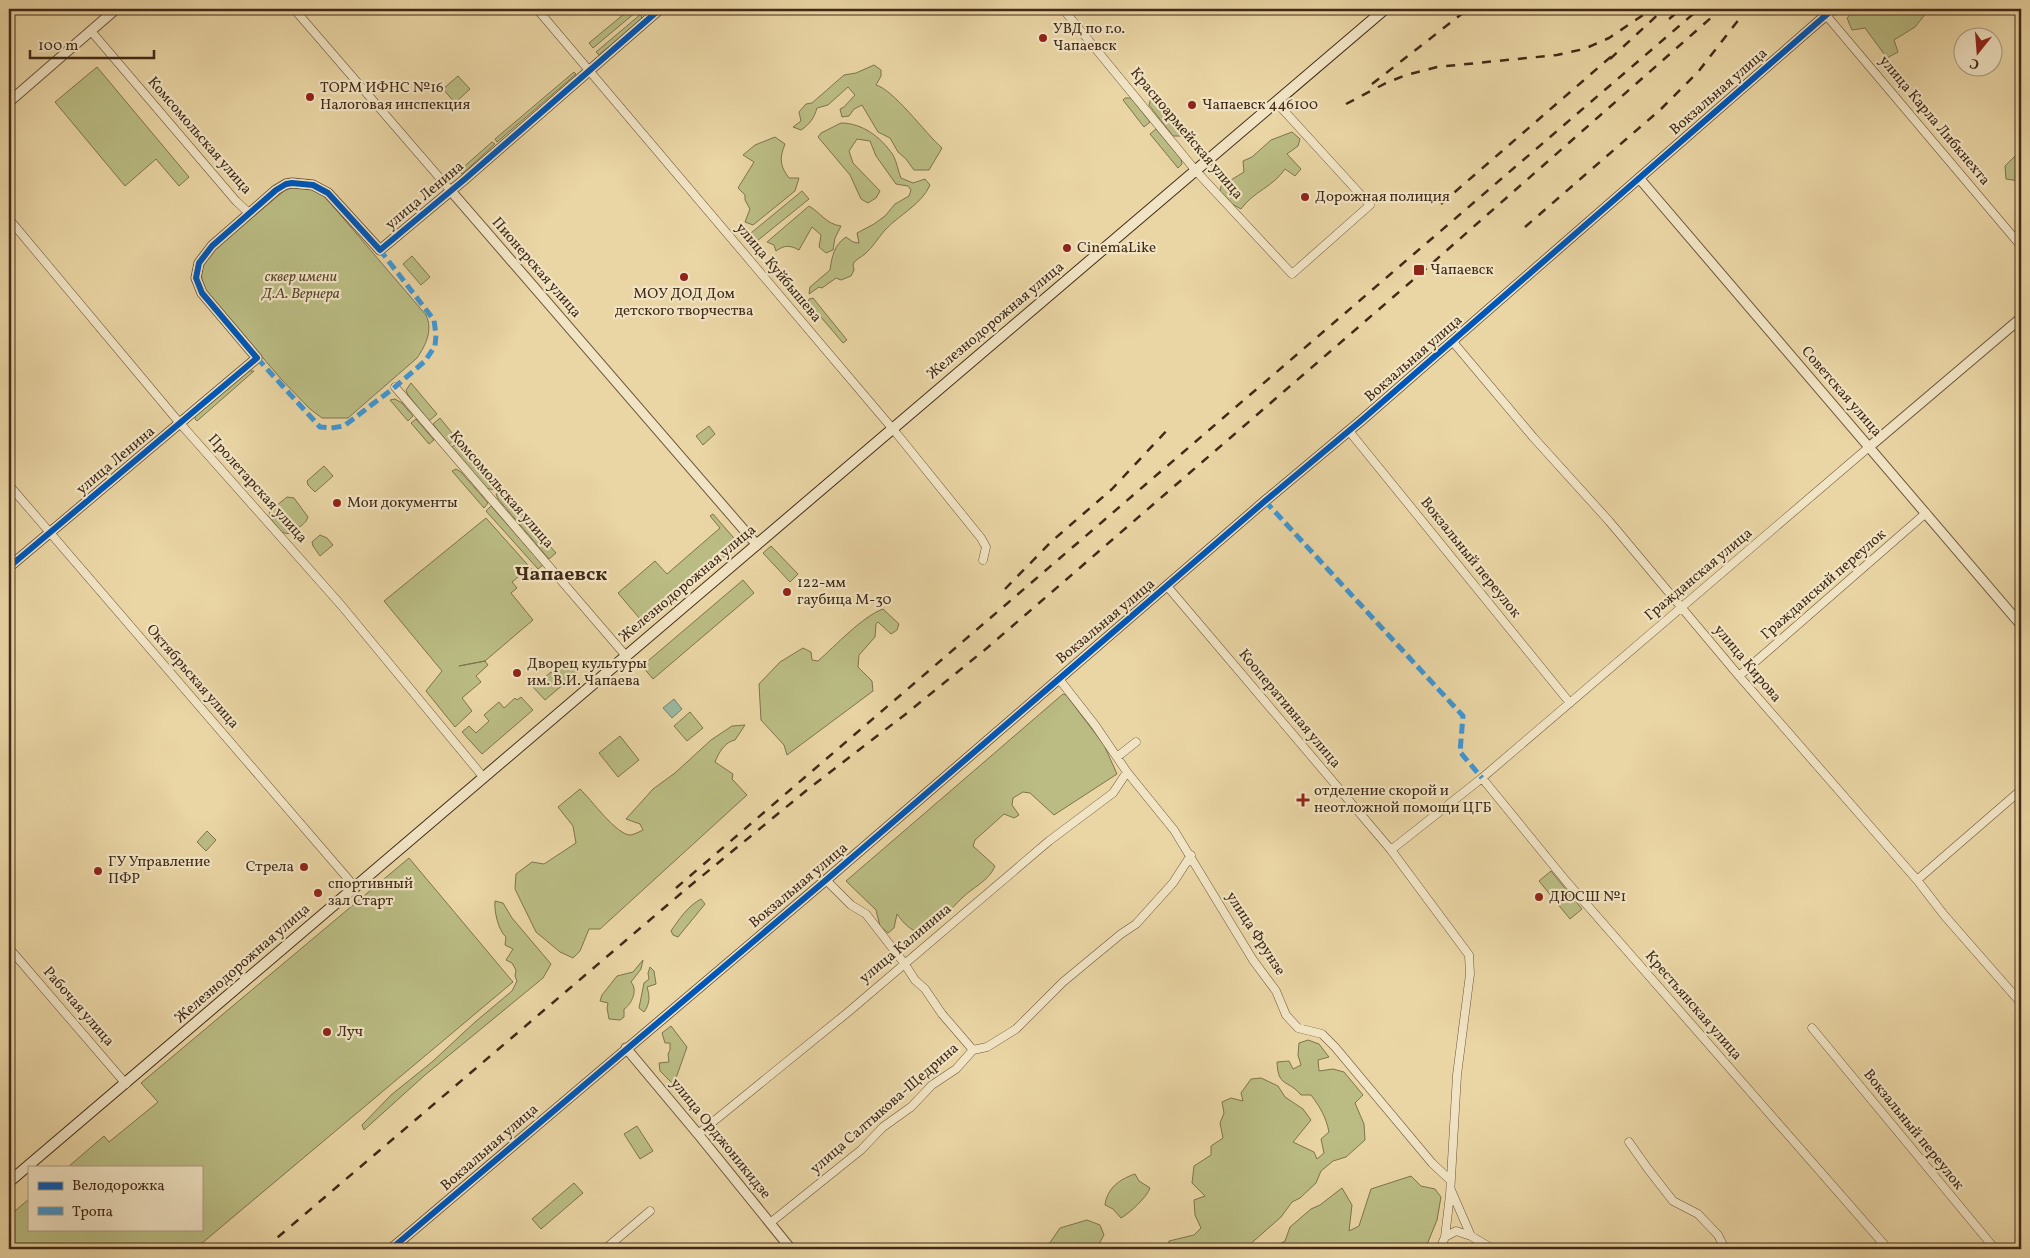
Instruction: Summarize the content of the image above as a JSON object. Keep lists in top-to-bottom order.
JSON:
{
  "streets": {
    "main road": ["Железнодорожная улица"],
    "street": [
      "Вокзальная улица",
      "улица Карла Либкнехта",
      "Красноармейская улица",
      "Комсомольская улица",
      "улица Ленина",
      "Пионерская улица",
      "улица Куйбышева",
      "Советская улица",
      "Пролетарская улица",
      "Вокзальный переулок",
      "Гражданская улица",
      "Гражданский переулок",
      "улица Кирова",
      "Октябрьская улица",
      "Кооперативная улица",
      "улица Фрунзе",
      "улица Калинина",
      "Крестьянская улица",
      "Рабочая улица",
      "улица Салтыкова-Щедрина",
      "улица Орджоникидзе"
    ]
  },
  "crossings": [
    ["Вокзальная улица", "улица Карла Либкнехта"],
    ["Вокзальная улица", "Советская улица"],
    ["Вокзальная улица", "Вокзальный переулок"],
    ["Вокзальная улица", "улица Кирова"],
    ["Вокзальная улица", "Кооперативная улица"],
    ["Вокзальная улица", "улица Фрунзе"],
    ["Вокзальная улица", "улица Орджоникидзе"],
    ["Красноармейская улица", "Железнодорожная улица"],
    ["Комсомольская улица", "улица Ленина"],
    ["Комсомольская улица", "Железнодорожная улица"],
    ["улица Ленина", "Пионерская улица"],
    ["улица Ленина", "улица Куйбышева"],
    ["улица Ленина", "Пролетарская улица"],
    ["улица Ленина", "Октябрьская улица"],
    ["Пионерская улица", "Железнодорожная улица"],
    ["улица Куйбышева", "Железнодорожная улица"],
    ["Железнодорожная улица", "Пролетарская улица"],
    ["Железнодорожная улица", "Октябрьская улица"],
    ["Железнодорожная улица", "Рабочая улица"],
    ["Советская улица", "Гражданская улица"],
    ["Советская улица", "Гражданский переулок"],
    ["Вокзальный переулок", "Гражданская улица"],
    ["Гражданская улица", "улица Кирова"],
    ["Гражданская улица", "Кооперативная улица"],
    ["Гражданская улица", "Крестьянская улица"],
    ["Гражданский переулок", "улица Кирова"],
    ["Кооперативная улица", "улица Фрунзе"],
    ["улица Фрунзе", "улица Калинина"],
    ["улица Фрунзе", "улица Салтыкова-Щедрина"],
    ["улица Калинина", "улица Орджоникидзе"],
    ["улица Салтыкова-Щедрина", "улица Орджоникидзе"]
  ],
  "districts": ["Чапаевск"],
  "parks": ["сквер имени Д.А. Вернера"],
  "places": {
    "other": [
      "УВД по г.о. Чапаевск",
      "ТОРМ ИФНС №16 Налоговая инспекция",
      "Чапаевск 446100",
      "Дорожная полиция",
      "CinemaLike",
      "МОУ ДОД Дом детского творчества",
      "Мои документы",
      "122-мм гаубица М-30",
      "Дворец культуры им. В.И. Чапаева",
      "Стрела",
      "ГУ Управление ПФР",
      "спортивный зал Старт",
      "ДЮСШ №1",
      "Луч"
    ],
    "transit": ["Чапаевск"],
    "health": ["отделение скорой и неотложной помощи ЦГБ"]
  },
  "legend": ["Велодорожка", "Тропа"],
  "scale_bar": "100 m",
  "north": "bottom"
}
